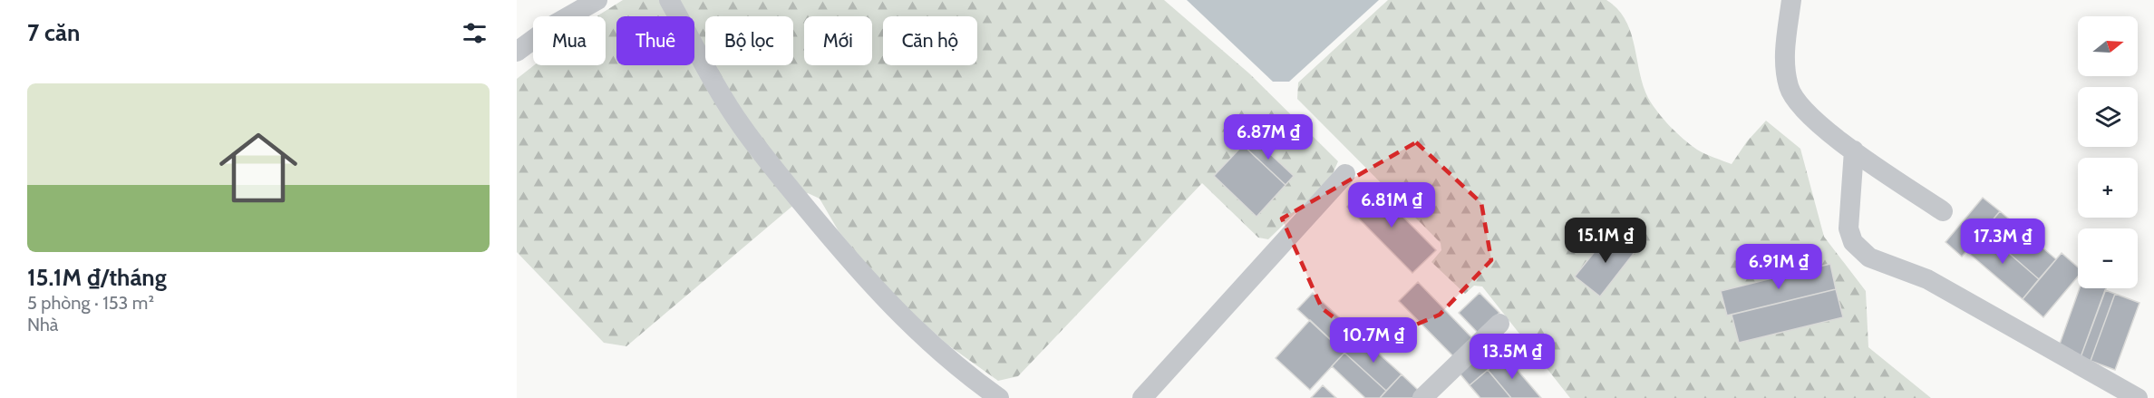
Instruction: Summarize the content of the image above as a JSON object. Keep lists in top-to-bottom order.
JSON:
{
  "north": "right",
  "page": {
    "heading": "7 căn",
    "map_buttons": ["+", "−"],
    "chip": [
      "Mua",
      "Thuê",
      "Bộ lọc",
      "Mới",
      "Căn hộ"
    ],
    "list": [
      {
        "name": "15.1M ₫/tháng",
        "note": "5 phòng · 153 m² · Nhà"
      }
    ],
    "price": [
      "6.87M ₫",
      "6.81M ₫",
      "15.1M ₫",
      "17.3M ₫",
      "6.91M ₫",
      "10.7M ₫",
      "13.5M ₫"
    ]
  }
}
